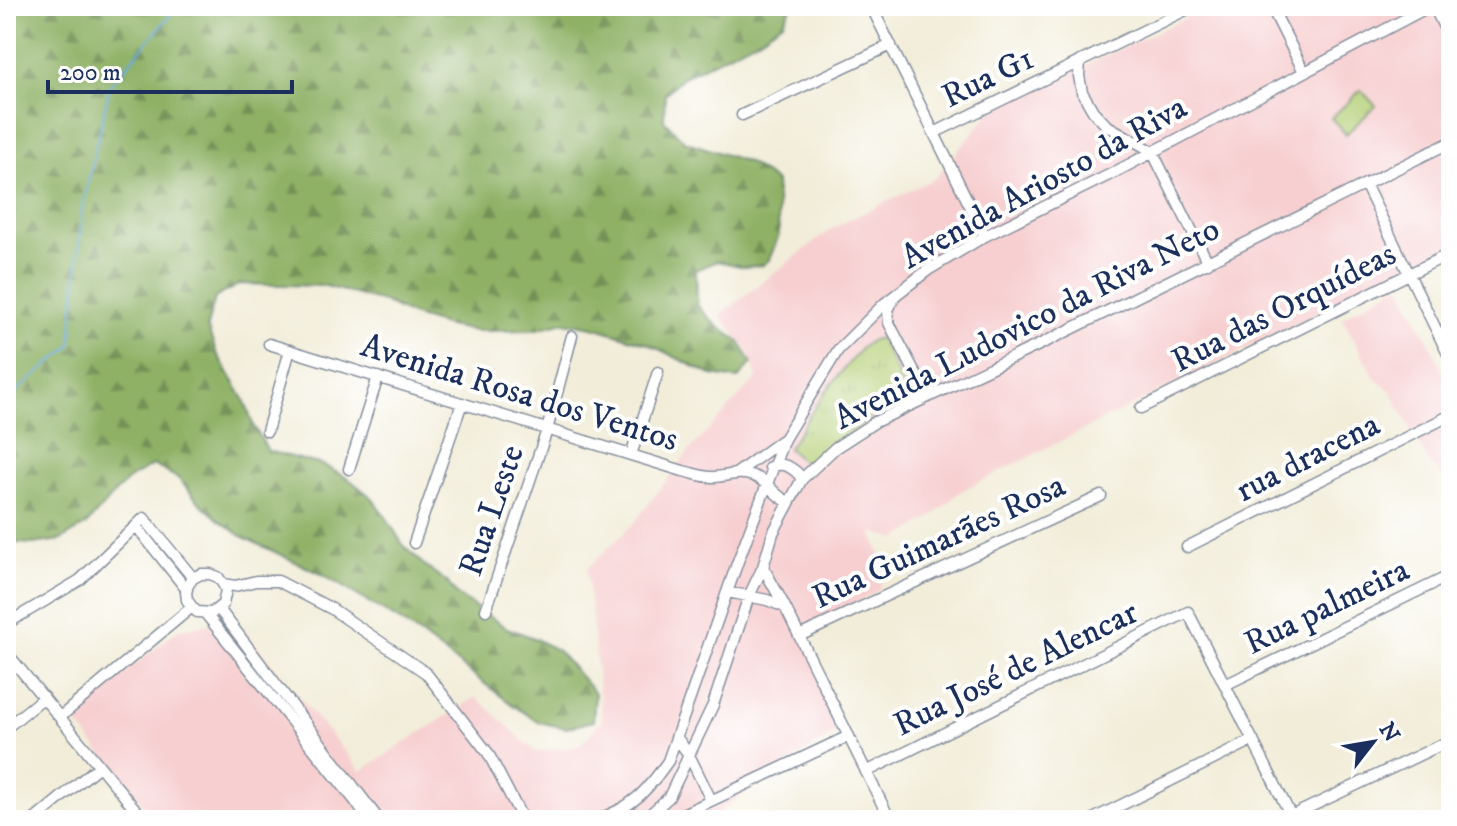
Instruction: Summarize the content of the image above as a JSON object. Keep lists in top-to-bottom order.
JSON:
{
  "streets": {
    "street": [
      "Rua G1",
      "Avenida Ariosto da Riva",
      "Rua das Orquídeas",
      "Avenida Ludovico da Riva Neto",
      "Avenida Rosa dos Ventos",
      "rua dracena",
      "Rua Leste",
      "Rua Guimarães Rosa",
      "Rua palmeira",
      "Rua José de Alencar"
    ]
  },
  "crossings": [
    ["Avenida Ariosto da Riva", "Avenida Ludovico da Riva Neto"],
    ["Avenida Ariosto da Riva", "Avenida Rosa dos Ventos"],
    ["Avenida Ludovico da Riva Neto", "Avenida Rosa dos Ventos"],
    ["Avenida Rosa dos Ventos", "Rua Leste"],
    ["Rua palmeira", "Rua José de Alencar"]
  ],
  "scale_bar": "200 m",
  "north": "top right"
}
